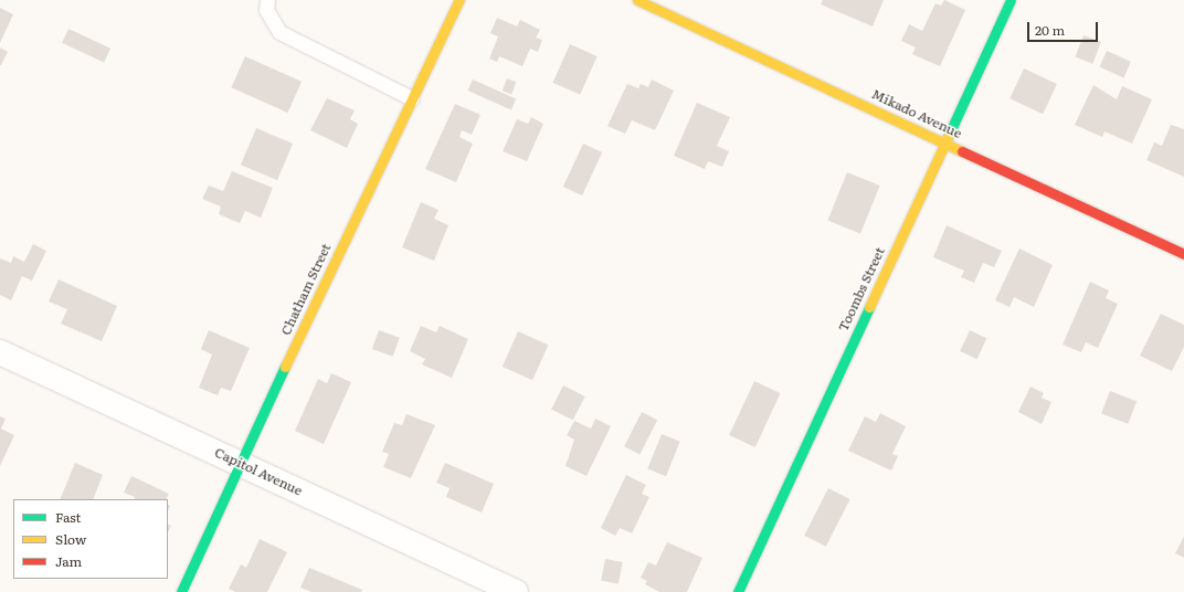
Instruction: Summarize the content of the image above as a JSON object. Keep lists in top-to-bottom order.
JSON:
{
  "streets": {
    "street": [
      "Mikado Avenue",
      "Chatham Street",
      "Toombs Street",
      "Capitol Avenue"
    ]
  },
  "crossings": [
    ["Mikado Avenue", "Toombs Street"],
    ["Chatham Street", "Capitol Avenue"]
  ],
  "legend": ["Fast", "Slow", "Jam"],
  "scale_bar": "20 m"
}
